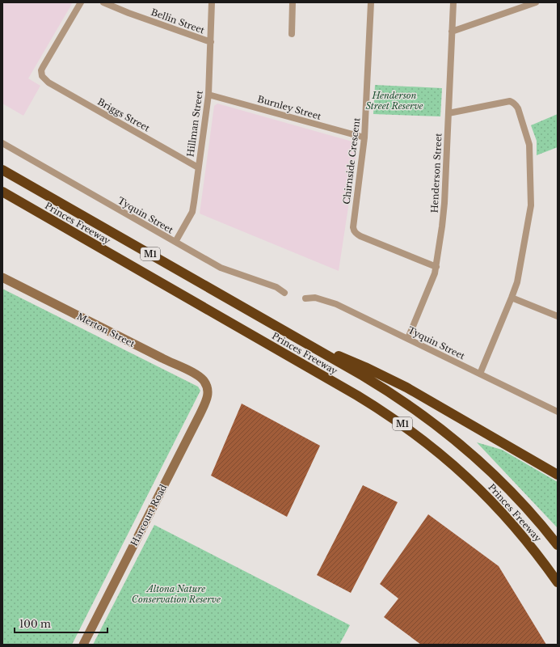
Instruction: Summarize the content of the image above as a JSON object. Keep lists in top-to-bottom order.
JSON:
{
  "streets": {
    "highway": ["Princes Freeway", "M1"],
    "street": [
      "Bellin Street",
      "Burnley Street",
      "Briggs Street",
      "Hillman Street",
      "Chirnside Crescent",
      "Henderson Street",
      "Tyquin Street",
      "Merton Street",
      "Harcourt Road"
    ]
  },
  "crossings": [
    ["Bellin Street", "Hillman Street"],
    ["Burnley Street", "Hillman Street"],
    ["Burnley Street", "Chirnside Crescent"],
    ["Briggs Street", "Hillman Street"],
    ["Hillman Street", "Tyquin Street"],
    ["Chirnside Crescent", "Henderson Street"],
    ["Henderson Street", "Tyquin Street"],
    ["Merton Street", "Harcourt Road"]
  ],
  "parks": ["Henderson Street Reserve", "Altona Nature Conservation Reserve"],
  "scale_bar": "100 m"
}
